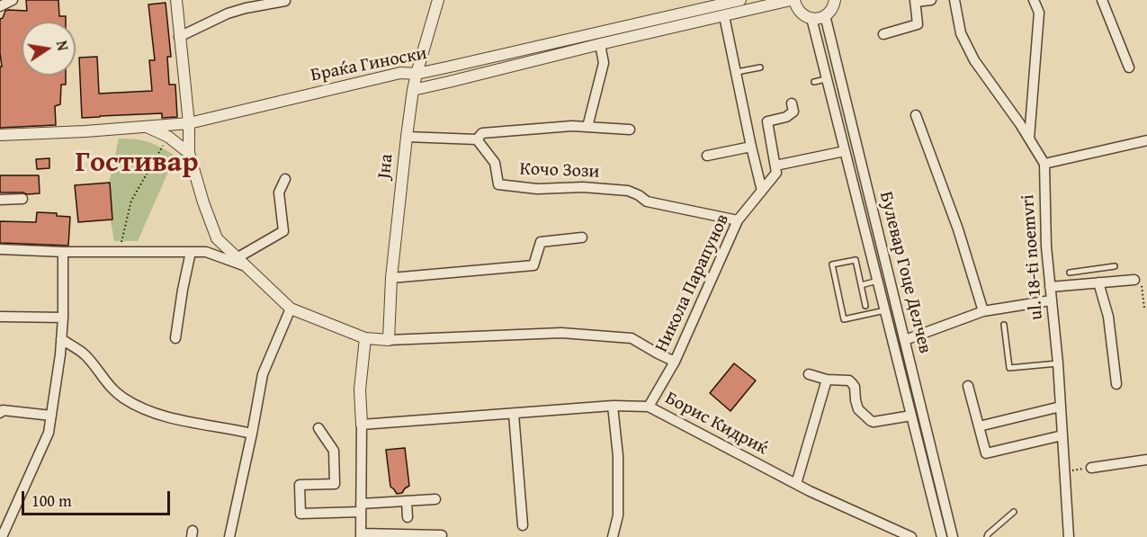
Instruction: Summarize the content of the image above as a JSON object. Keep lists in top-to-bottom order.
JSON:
{
  "streets": {
    "street": [
      "Браќа Гиноски",
      "Јна",
      "Кочо Зози",
      "ul. 18-ti noemvri",
      "Булевар Гоце Делчев",
      "Никола Парапунов",
      "Борис Кидриќ"
    ]
  },
  "crossings": [
    ["Браќа Гиноски", "Јна"],
    ["Браќа Гиноски", "Булевар Гоце Делчев"],
    ["Кочо Зози", "Никола Парапунов"],
    ["Никола Парапунов", "Борис Кидриќ"]
  ],
  "districts": ["Гостивар"],
  "scale_bar": "100 m",
  "north": "right"
}
